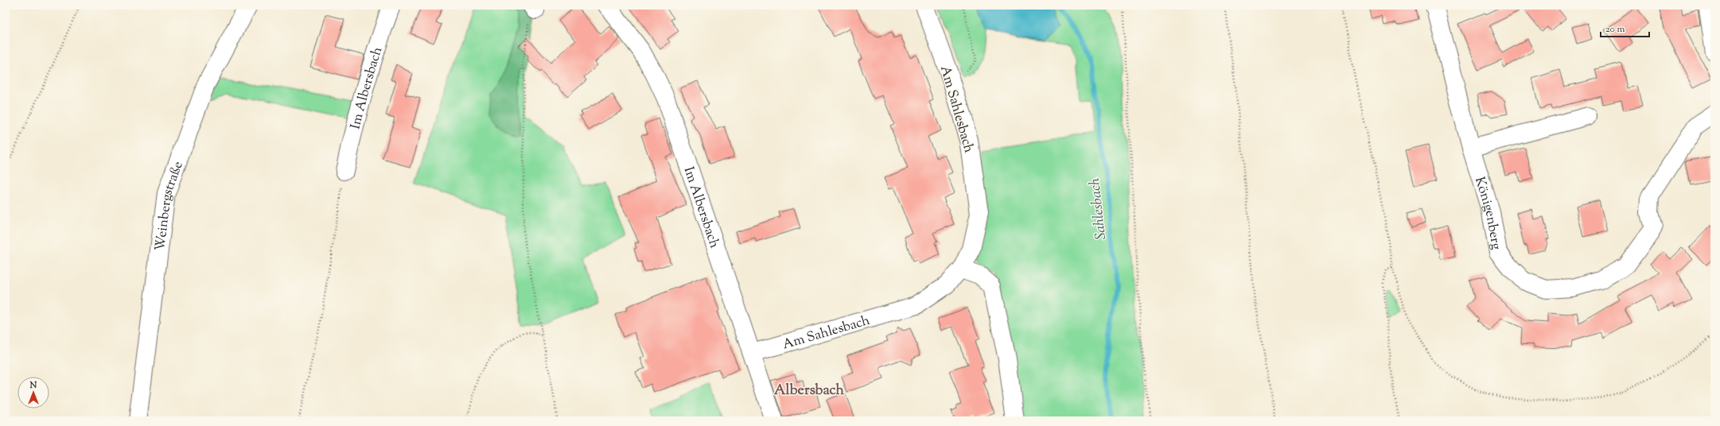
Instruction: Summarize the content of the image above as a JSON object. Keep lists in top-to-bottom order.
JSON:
{
  "streets": {
    "street": [
      "Im Albersbach",
      "Am Sahlesbach",
      "Weinbergstraße",
      "Königenberg"
    ]
  },
  "crossings": [
    ["Im Albersbach", "Am Sahlesbach"]
  ],
  "districts": ["Albersbach"],
  "water": ["Sahlesbach"],
  "scale_bar": "20 m",
  "north": "top"
}
